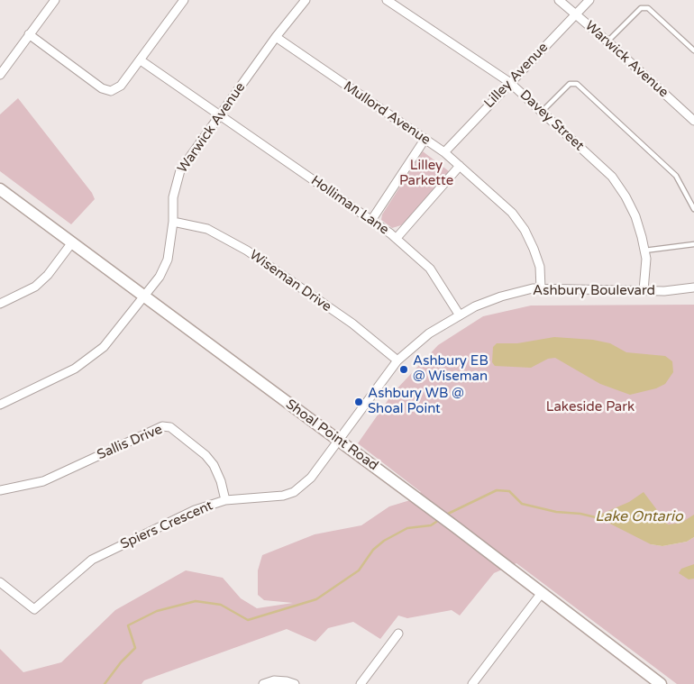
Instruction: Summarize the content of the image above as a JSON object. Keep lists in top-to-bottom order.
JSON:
{
  "streets": {
    "street": [
      "Warwick Avenue",
      "Lilley Avenue",
      "Mullord Avenue",
      "Davey Street",
      "Holliman Lane",
      "Wiseman Drive",
      "Ashbury Boulevard",
      "Shoal Point Road",
      "Sallis Drive",
      "Spiers Crescent"
    ]
  },
  "crossings": [
    ["Warwick Avenue", "Lilley Avenue"],
    ["Warwick Avenue", "Mullord Avenue"],
    ["Warwick Avenue", "Holliman Lane"],
    ["Warwick Avenue", "Wiseman Drive"],
    ["Warwick Avenue", "Shoal Point Road"],
    ["Lilley Avenue", "Mullord Avenue"],
    ["Lilley Avenue", "Davey Street"],
    ["Mullord Avenue", "Ashbury Boulevard"],
    ["Davey Street", "Ashbury Boulevard"],
    ["Holliman Lane", "Ashbury Boulevard"],
    ["Wiseman Drive", "Ashbury Boulevard"],
    ["Ashbury Boulevard", "Shoal Point Road"],
    ["Ashbury Boulevard", "Spiers Crescent"],
    ["Shoal Point Road", "Spiers Crescent"],
    ["Sallis Drive", "Spiers Crescent"]
  ],
  "water": ["Lake Ontario"],
  "parks": ["Lilley Parkette", "Lakeside Park"],
  "places": ["Ashbury EB @ Wiseman", "Ashbury WB @ Shoal Point"]
}
